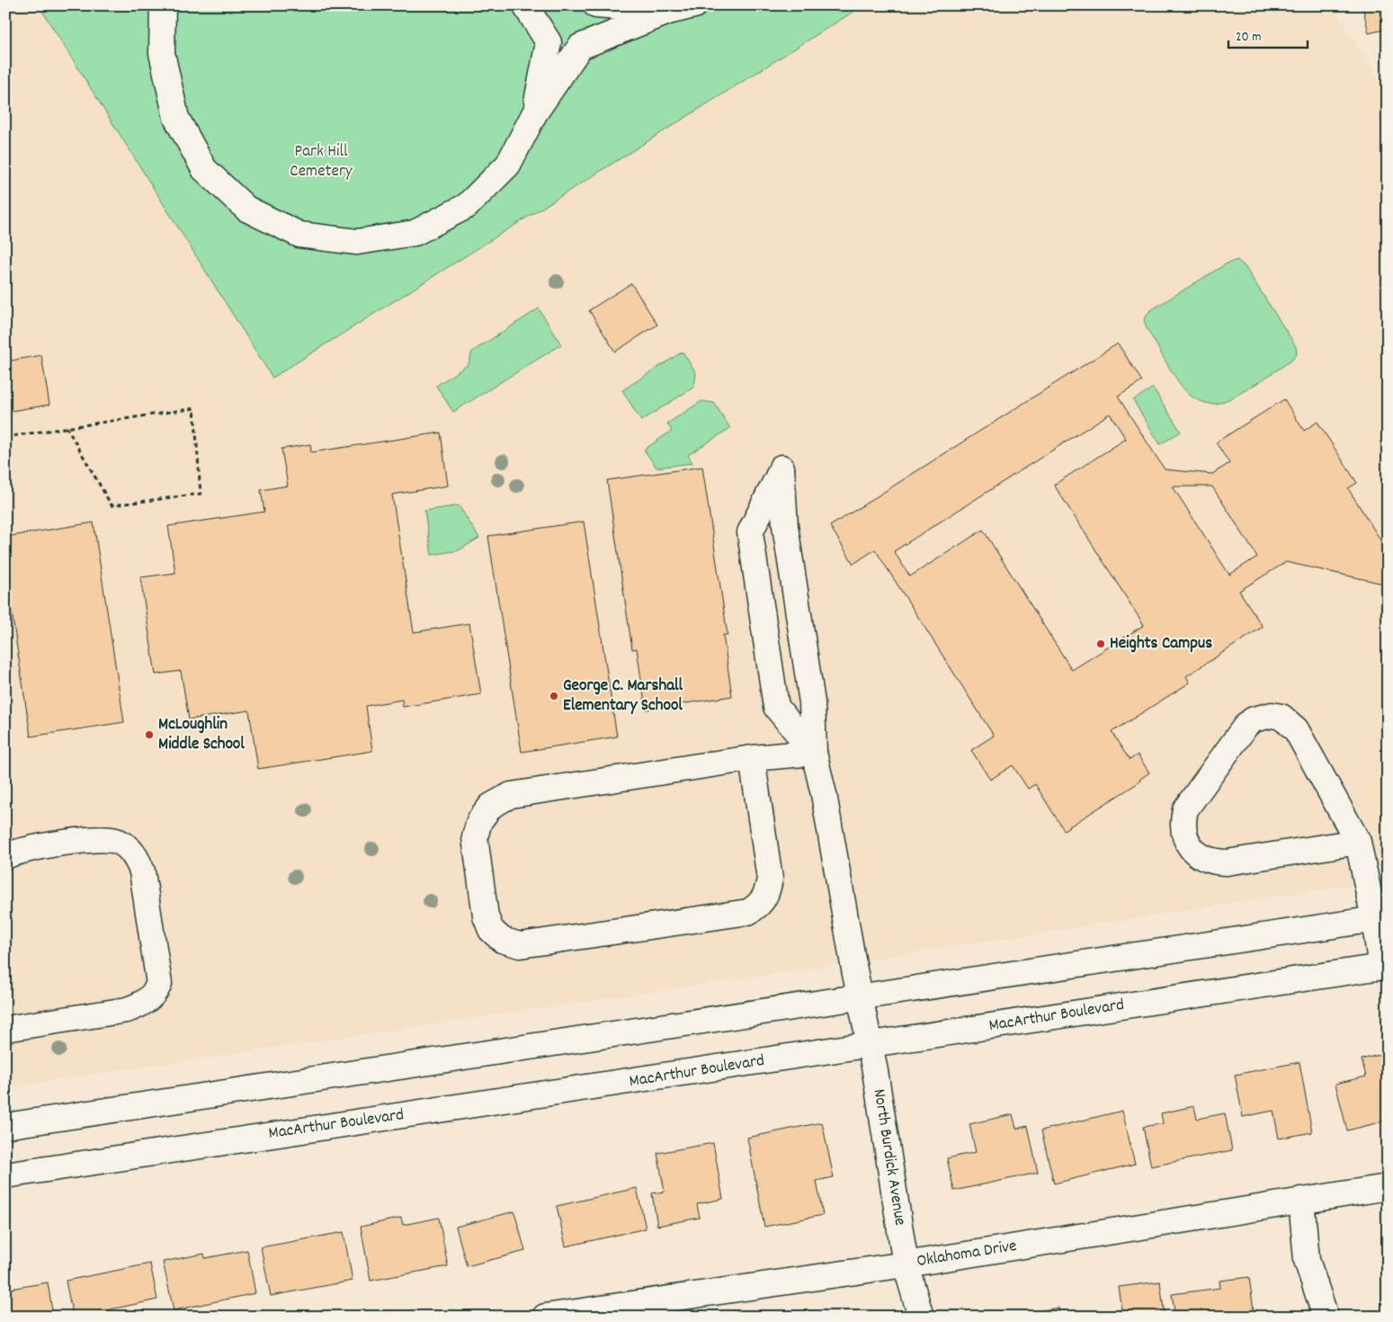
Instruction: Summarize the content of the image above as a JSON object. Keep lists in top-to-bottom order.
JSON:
{
  "streets": {
    "street": ["MacArthur Boulevard", "North Burdick Avenue", "Oklahoma Drive"]
  },
  "crossings": [
    ["MacArthur Boulevard", "North Burdick Avenue"],
    ["North Burdick Avenue", "Oklahoma Drive"]
  ],
  "parks": ["Park Hill Cemetery"],
  "places": ["Heights Campus", "George C. Marshall Elementary School", "McLoughlin Middle School"],
  "scale_bar": "20 m"
}
